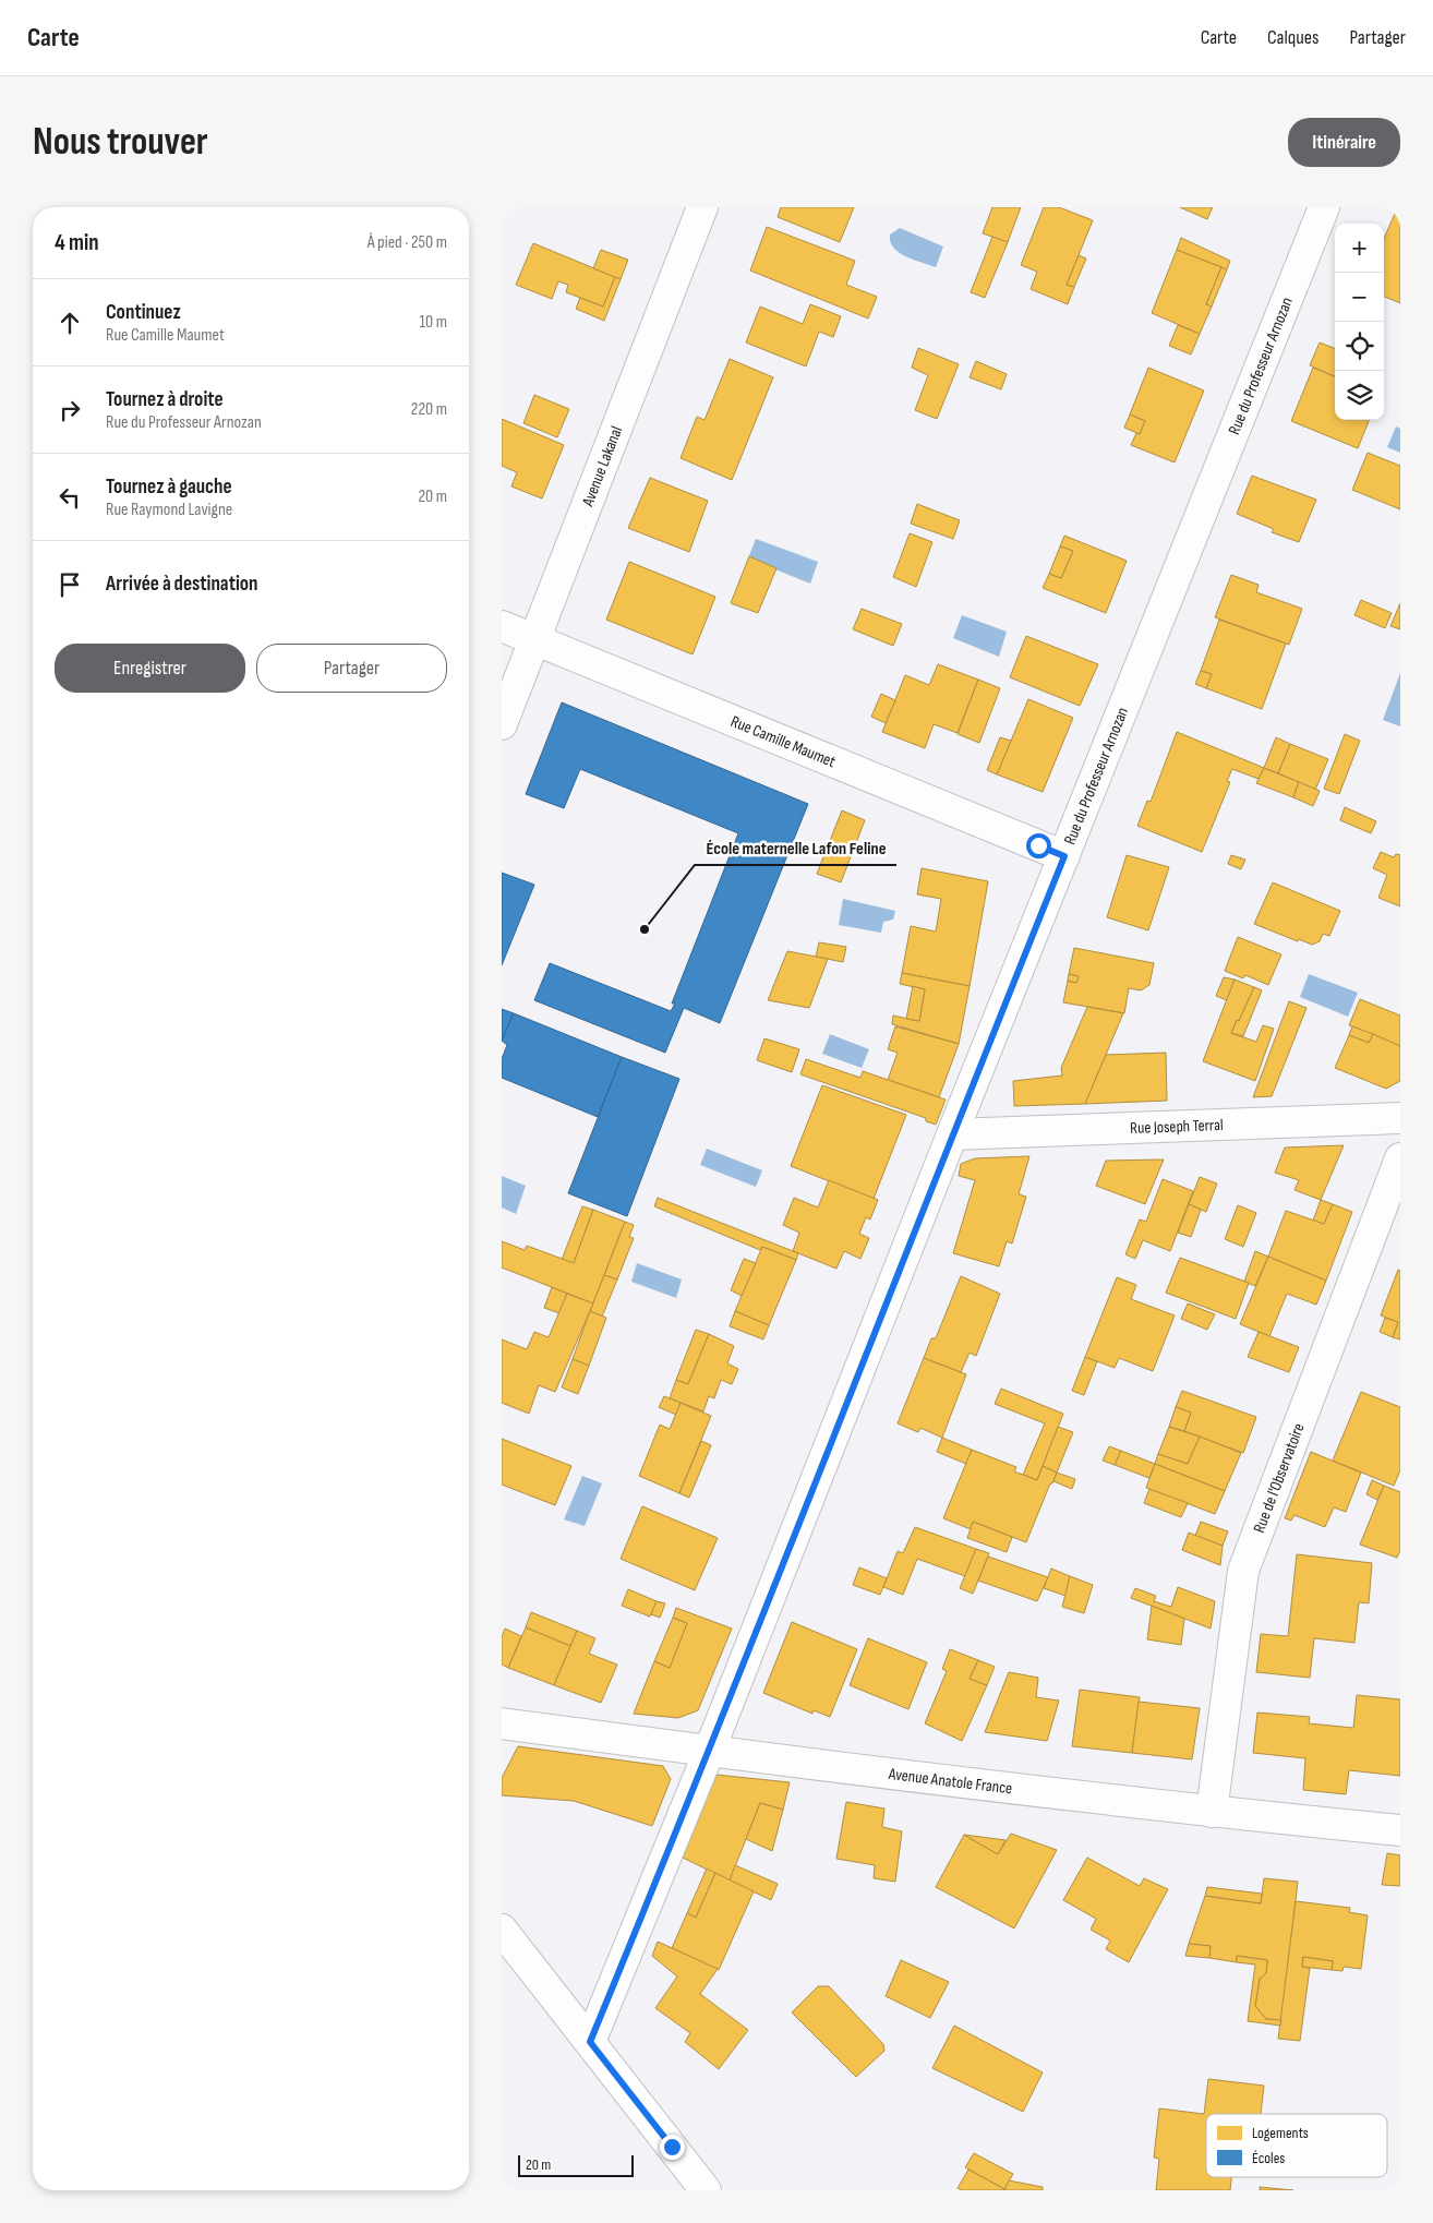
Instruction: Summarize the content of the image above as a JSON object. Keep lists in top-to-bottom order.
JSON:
{
  "streets": {
    "street": [
      "Rue du Professeur Arnozan",
      "Avenue Lakanal",
      "Rue Camille Maumet",
      "Rue Joseph Terral",
      "Rue de l'Observatoire",
      "Avenue Anatole France"
    ]
  },
  "crossings": [
    ["Rue du Professeur Arnozan", "Rue Camille Maumet"],
    ["Rue du Professeur Arnozan", "Rue Joseph Terral"],
    ["Rue du Professeur Arnozan", "Avenue Anatole France"],
    ["Avenue Lakanal", "Rue Camille Maumet"],
    ["Rue de l'Observatoire", "Avenue Anatole France"]
  ],
  "places": ["École maternelle Lafon Feline"],
  "legend": ["Logements", "Écoles"],
  "scale_bar": "20 m",
  "page": {
    "header": "Carte",
    "nav": ["Carte", "Calques", "Partager"],
    "buttons": [
      "Itinéraire",
      ["Enregistrer", "Partager"]
    ],
    "title": "Nous trouver",
    "heading": ["4 min", "À pied · 250 m"],
    "map_buttons": ["+", "−"],
    "list": [
      ["Continuez", "Rue Camille Maumet", "10 m"],
      ["Tournez à droite", "Rue du Professeur Arnozan", "220 m"],
      ["Tournez à gauche", "Rue Raymond Lavigne", "20 m"],
      "Arrivée à destination"
    ],
    "scale": "20 m"
  }
}
